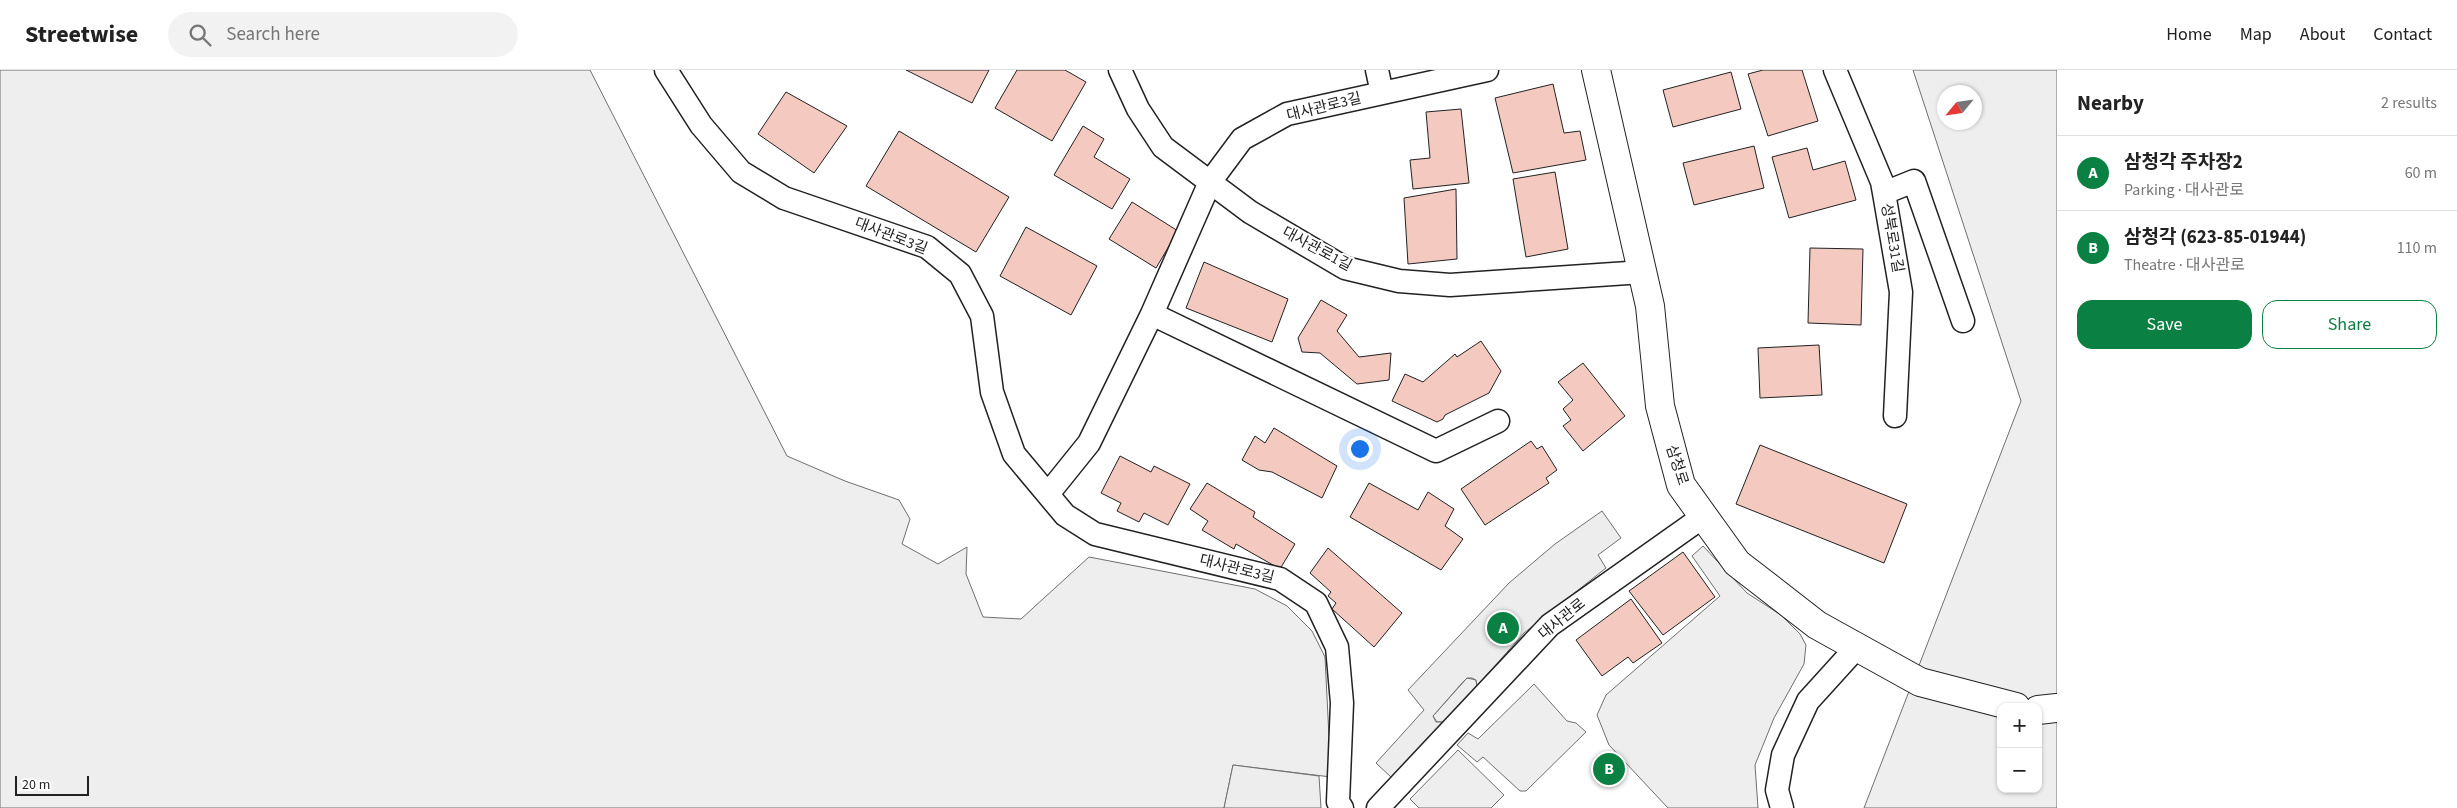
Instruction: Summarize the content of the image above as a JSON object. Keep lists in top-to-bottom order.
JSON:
{
  "streets": {
    "street": [
      "대사관로3길",
      "성북로31길",
      "대사관로1길",
      "삼청로",
      "대사관로"
    ]
  },
  "crossings": [
    ["대사관로3길", "대사관로1길"],
    ["대사관로1길", "삼청로"],
    ["삼청로", "대사관로"]
  ],
  "scale_bar": "20 m",
  "north": "bottom left",
  "page": {
    "header": "Streetwise",
    "search": "Search here",
    "nav": [
      "Home",
      "Map",
      "About",
      "Contact"
    ],
    "heading": ["Nearby", "2 results"],
    "list": [
      {
        "mark": "A",
        "name": "삼청각 주차장2",
        "note": "Parking · 대사관로",
        "value": "60 m"
      },
      {
        "mark": "B",
        "name": "삼청각 (623-85-01944)",
        "note": "Theatre · 대사관로",
        "value": "110 m"
      }
    ],
    "buttons": ["Save", "Share"],
    "pins": ["A", "B"],
    "map_buttons": ["+", "−"],
    "scale": "20 m"
  }
}
